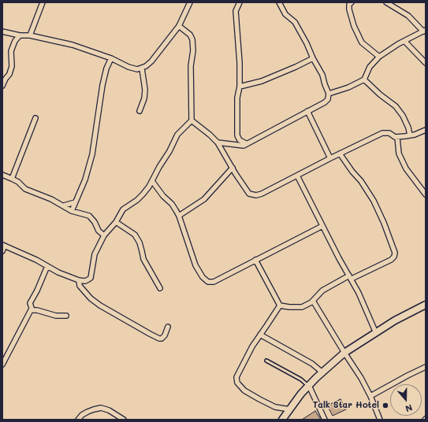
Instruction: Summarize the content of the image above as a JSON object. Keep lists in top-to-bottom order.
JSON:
{
  "places": ["Talk Star Hotel"],
  "north": "bottom"
}
